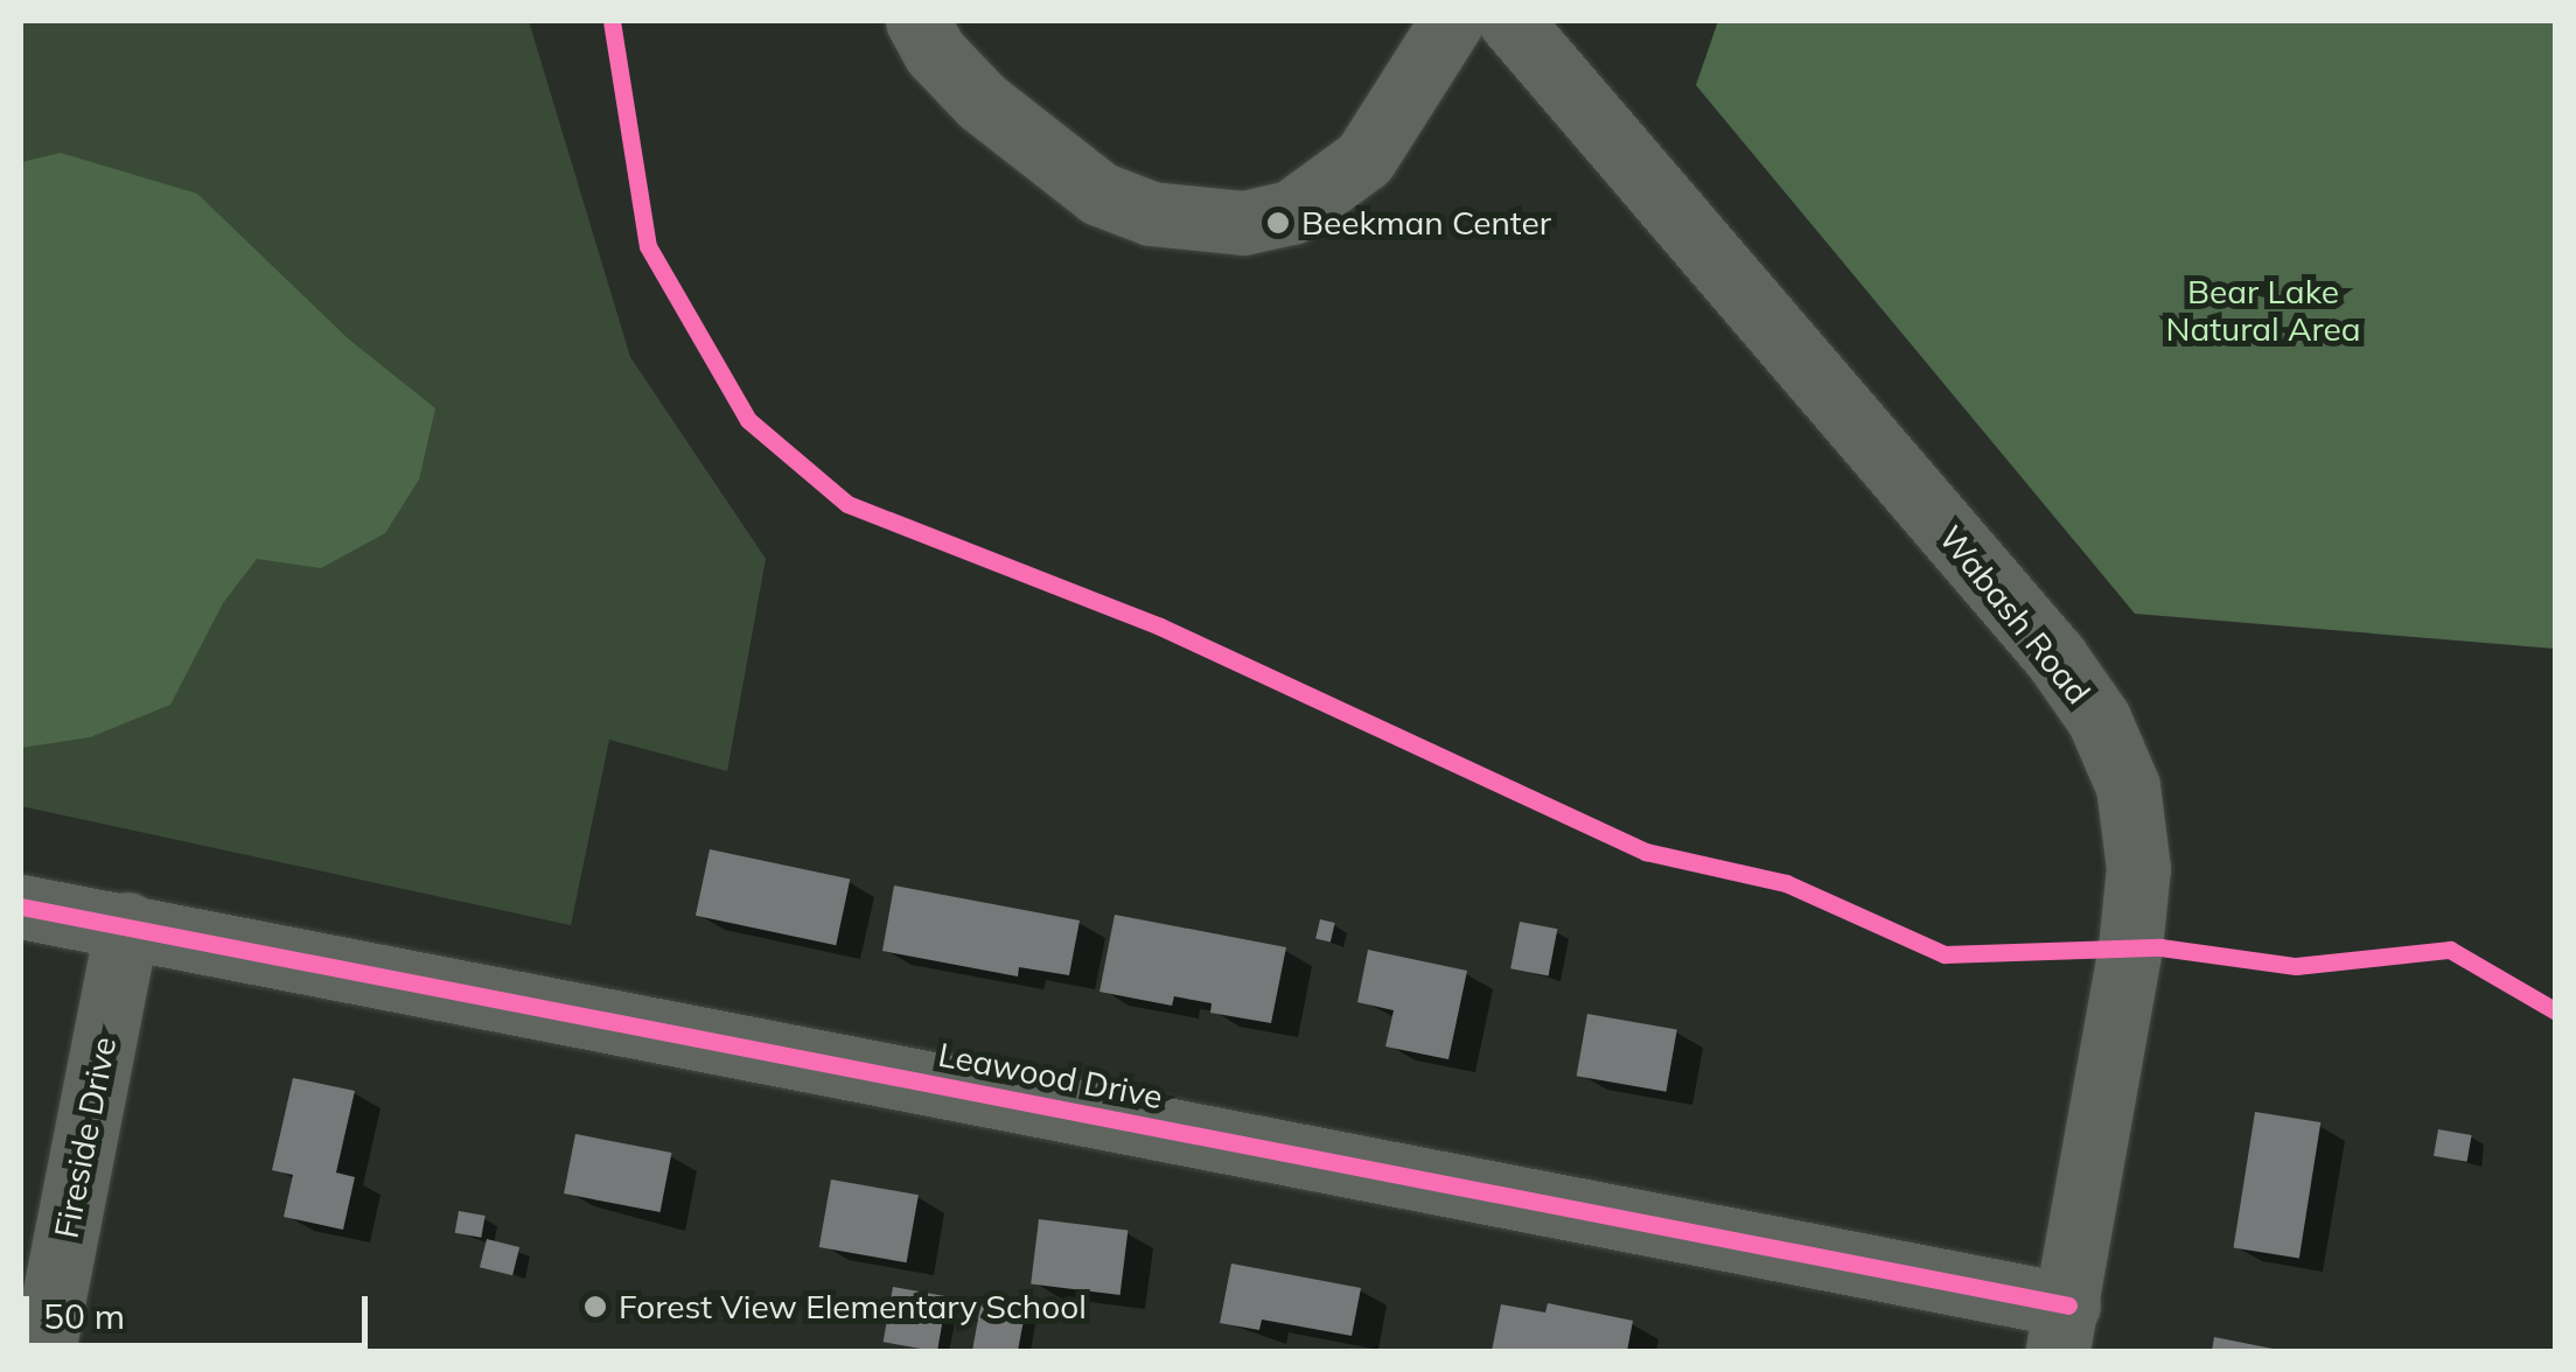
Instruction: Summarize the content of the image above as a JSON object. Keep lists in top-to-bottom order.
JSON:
{
  "streets": {
    "street": ["Wabash Road", "Leawood Drive", "Fireside Drive"]
  },
  "crossings": [
    ["Wabash Road", "Leawood Drive"],
    ["Leawood Drive", "Fireside Drive"]
  ],
  "parks": ["Bear Lake Natural Area"],
  "places": ["Beekman Center", "Forest View Elementary School"],
  "scale_bar": "50 m"
}
